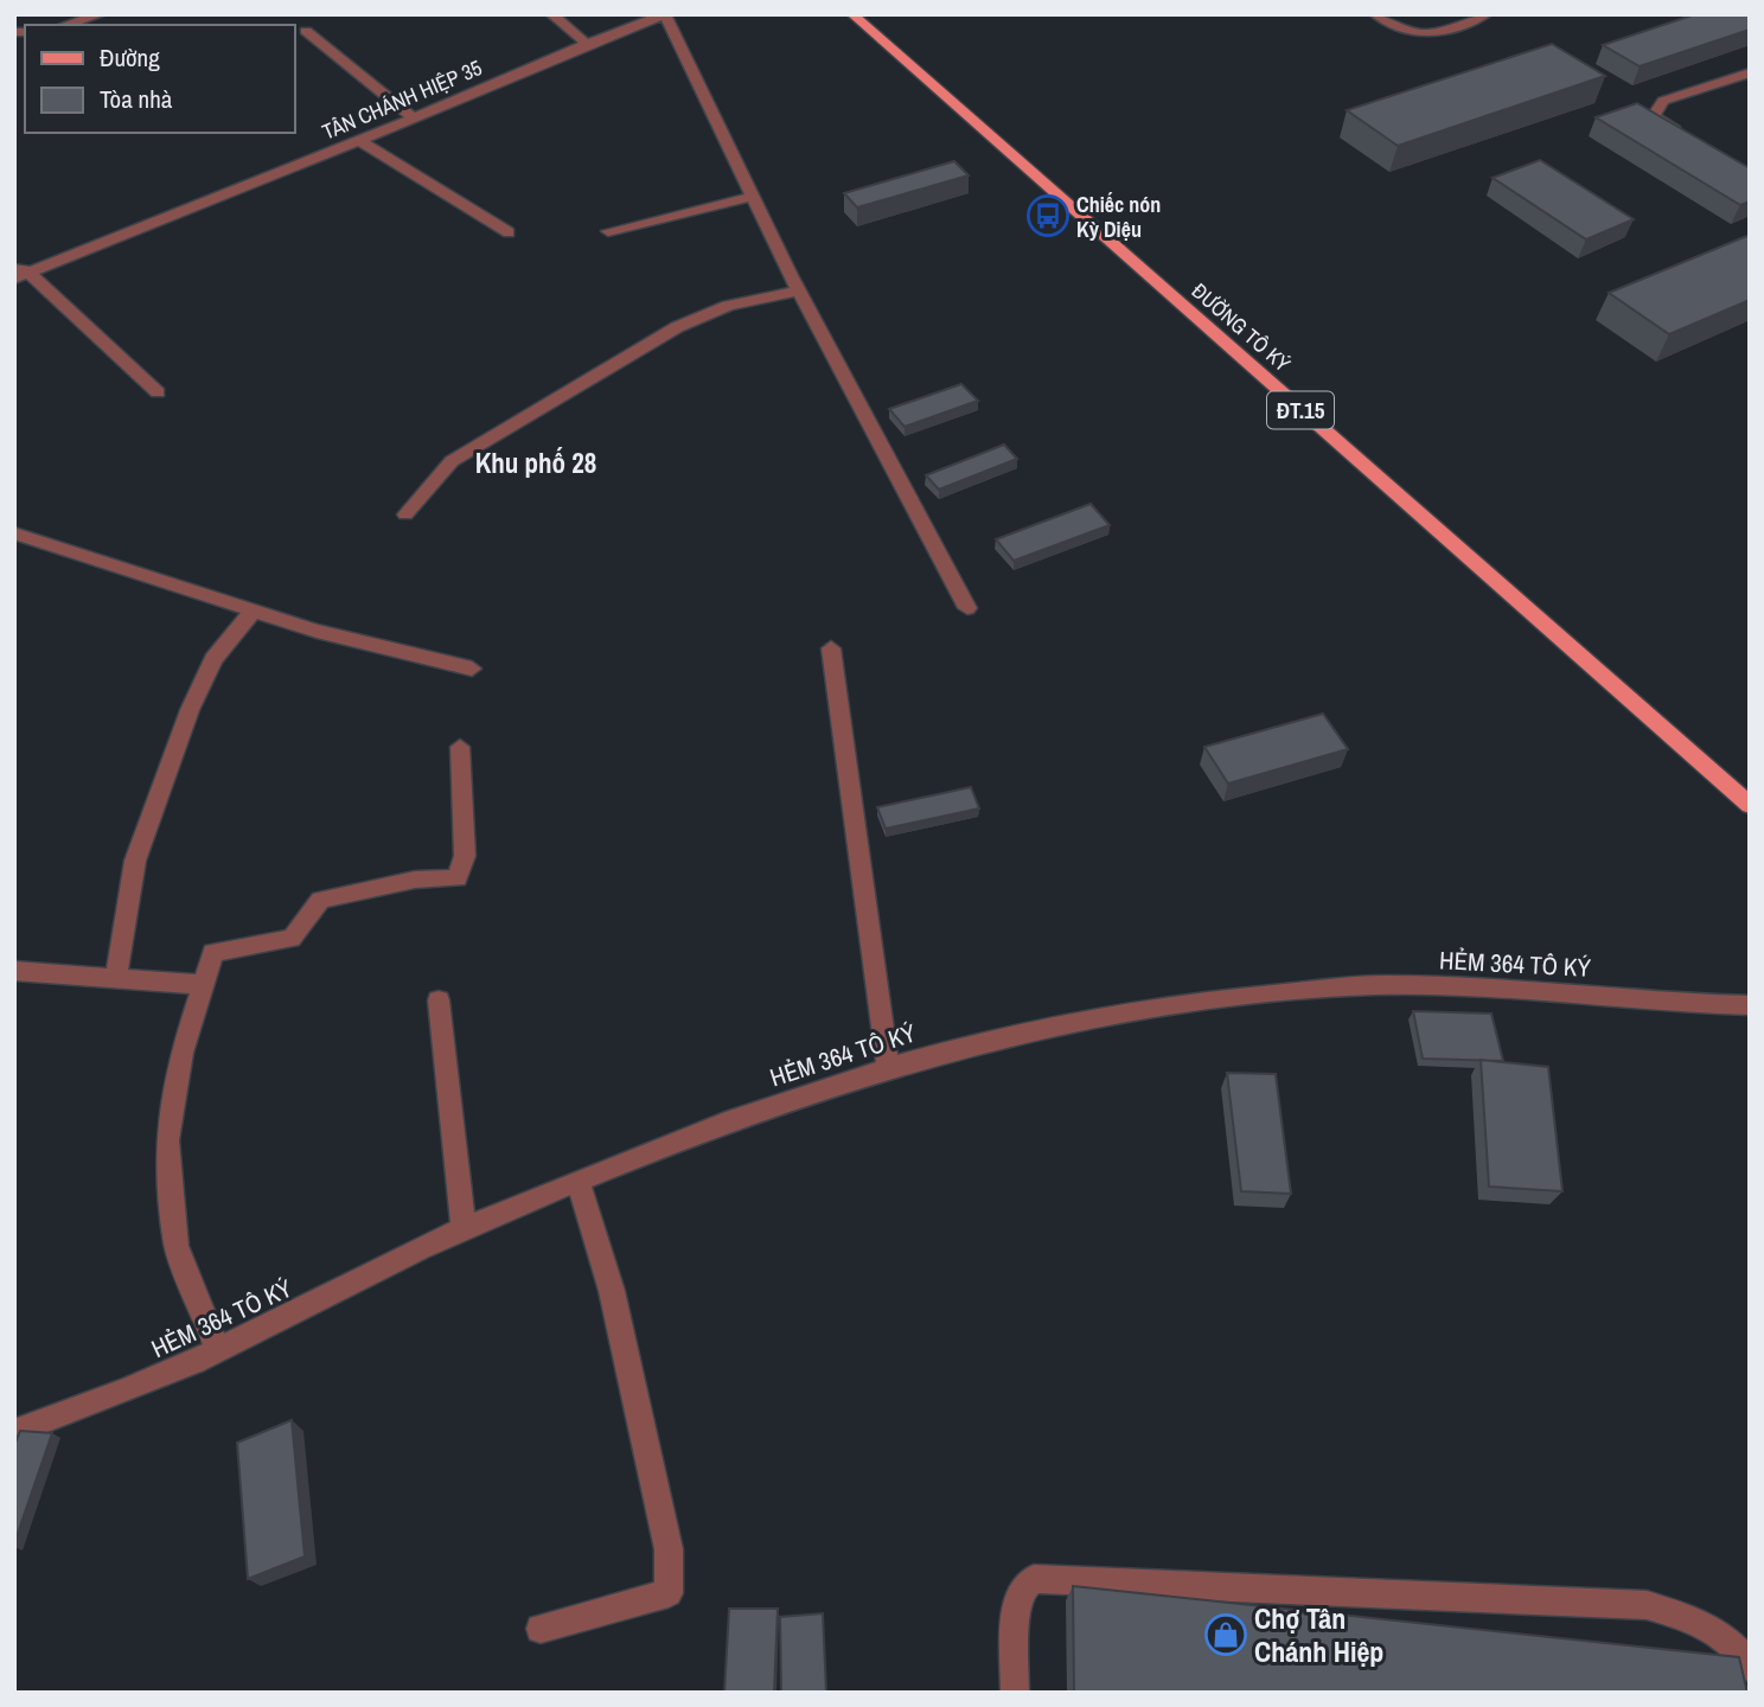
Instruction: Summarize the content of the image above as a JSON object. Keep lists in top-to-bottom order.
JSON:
{
  "streets": {
    "main road": ["ĐƯỜNG TÔ KÝ", "ĐT.15"],
    "street": ["TÂN CHÁNH HIỆP 35", "HẺM 364 TÔ KÝ"]
  },
  "districts": ["Khu phố 28"],
  "places": {
    "bus stop": ["Chiếc nón Kỳ Diệu"],
    "shop": ["Chợ Tân Chánh Hiệp"]
  },
  "legend": ["Đường", "Tòa nhà"]
}
